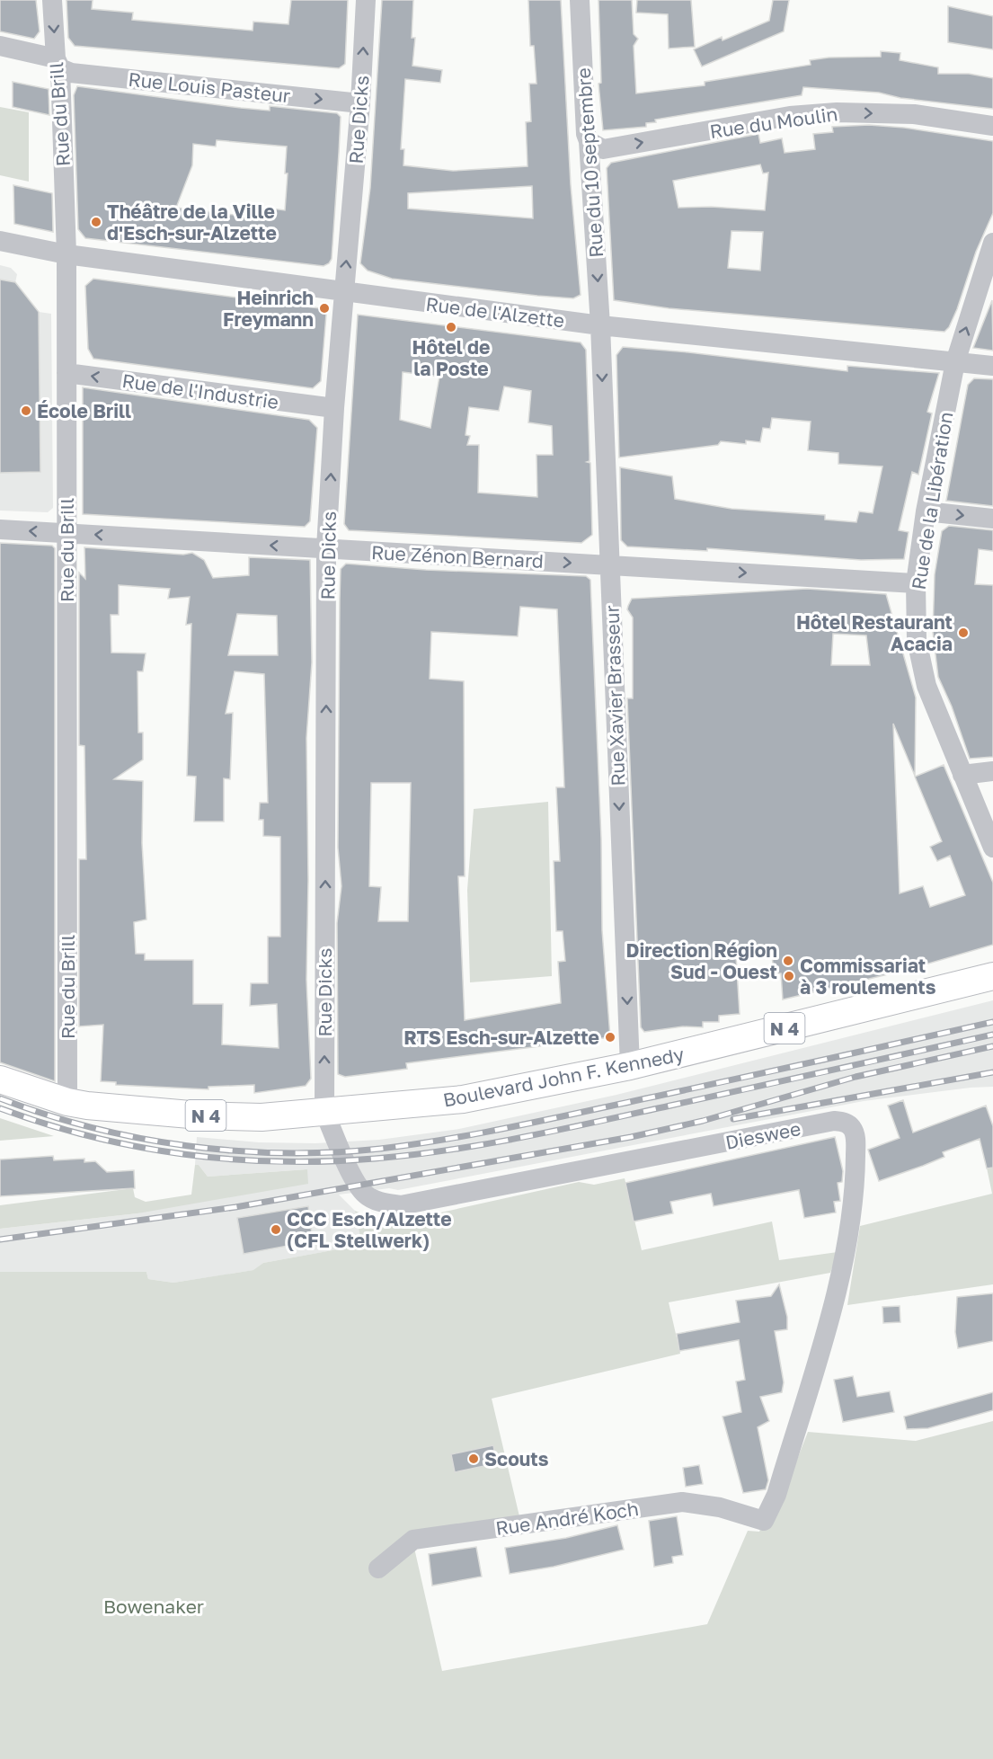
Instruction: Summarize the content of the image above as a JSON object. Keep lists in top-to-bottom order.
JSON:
{
  "streets": {
    "main road": ["N 4", "Boulevard John F. Kennedy"],
    "street": [
      "Rue Louis Pasteur",
      "Rue du Brill",
      "Rue Dicks",
      "Rue du Moulin",
      "Rue du 10 septembre",
      "Rue de l'Alzette",
      "Rue de l'Industrie",
      "Rue de la Libération",
      "Rue Zénon Bernard",
      "Rue Xavier Brasseur",
      "Dieswee",
      "Rue André Koch"
    ]
  },
  "crossings": [
    ["Rue Louis Pasteur", "Rue du Brill"],
    ["Rue Louis Pasteur", "Rue Dicks"],
    ["Rue du Brill", "Rue de l'Alzette"],
    ["Rue du Brill", "Rue de l'Industrie"],
    ["Rue du Brill", "Rue Zénon Bernard"],
    ["Rue du Brill", "Boulevard John F. Kennedy"],
    ["Rue Dicks", "Rue de l'Alzette"],
    ["Rue Dicks", "Rue de l'Industrie"],
    ["Rue Dicks", "Rue Zénon Bernard"],
    ["Rue Dicks", "Boulevard John F. Kennedy"],
    ["Rue Dicks", "Dieswee"],
    ["Rue du Moulin", "Rue du 10 septembre"],
    ["Rue du 10 septembre", "Rue de l'Alzette"],
    ["Rue du 10 septembre", "Rue Xavier Brasseur"],
    ["Rue de l'Alzette", "Rue de la Libération"],
    ["Rue de l'Alzette", "Rue Xavier Brasseur"],
    ["Rue de la Libération", "Rue Zénon Bernard"],
    ["Rue Zénon Bernard", "Rue Xavier Brasseur"],
    ["Rue Xavier Brasseur", "Boulevard John F. Kennedy"],
    ["Boulevard John F. Kennedy", "Dieswee"],
    ["Dieswee", "Rue André Koch"]
  ],
  "one_way": [
    "Rue Louis Pasteur",
    "Rue Dicks",
    "Rue du Moulin",
    "Rue du 10 septembre",
    "Rue de l'Industrie",
    "Rue Xavier Brasseur"
  ],
  "parks": ["Bowenaker"],
  "places": [
    "Théâtre de la Ville d'Esch-sur-Alzette",
    "Heinrich Freymann",
    "Hôtel de la Poste",
    "École Brill",
    "Hôtel Restaurant Acacia",
    "Direction Région Sud - Ouest",
    "Commissariat à 3 roulements",
    "RTS Esch-sur-Alzette",
    "CCC Esch/Alzette (CFL Stellwerk)",
    "Scouts"
  ]
}
